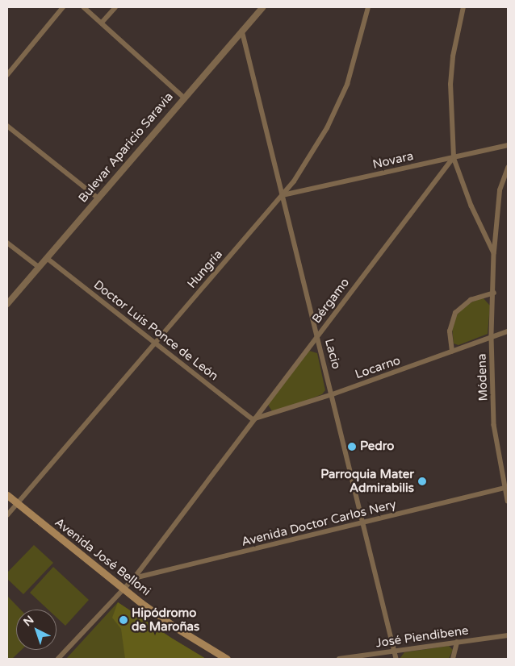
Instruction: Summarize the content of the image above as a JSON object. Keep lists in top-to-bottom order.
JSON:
{
  "streets": {
    "main road": ["Avenida José Belloni"],
    "street": [
      "Bulevar Aparicio Saravia",
      "Novara",
      "Hungría",
      "Bérgamo",
      "Doctor Luis Ponce de León",
      "Lacio",
      "Locarno",
      "Módena",
      "Avenida Doctor Carlos Nery",
      "José Piendibene"
    ]
  },
  "crossings": [
    ["Bulevar Aparicio Saravia", "Doctor Luis Ponce de León"],
    ["Bulevar Aparicio Saravia", "Lacio"],
    ["Novara", "Hungría"],
    ["Novara", "Bérgamo"],
    ["Novara", "Lacio"],
    ["Novara", "Módena"],
    ["Hungría", "Doctor Luis Ponce de León"],
    ["Hungría", "Lacio"],
    ["Hungría", "Avenida José Belloni"],
    ["Bérgamo", "Doctor Luis Ponce de León"],
    ["Bérgamo", "Lacio"],
    ["Bérgamo", "Locarno"],
    ["Bérgamo", "Módena"],
    ["Bérgamo", "Avenida Doctor Carlos Nery"],
    ["Bérgamo", "Avenida José Belloni"],
    ["Doctor Luis Ponce de León", "Locarno"],
    ["Lacio", "Locarno"],
    ["Lacio", "Avenida Doctor Carlos Nery"],
    ["Lacio", "José Piendibene"],
    ["Locarno", "Módena"],
    ["Módena", "Avenida Doctor Carlos Nery"]
  ],
  "places": ["Pedro", "Parroquia Mater Admirabilis", "Hipódromo de Maroñas"],
  "north": "top left"
}
